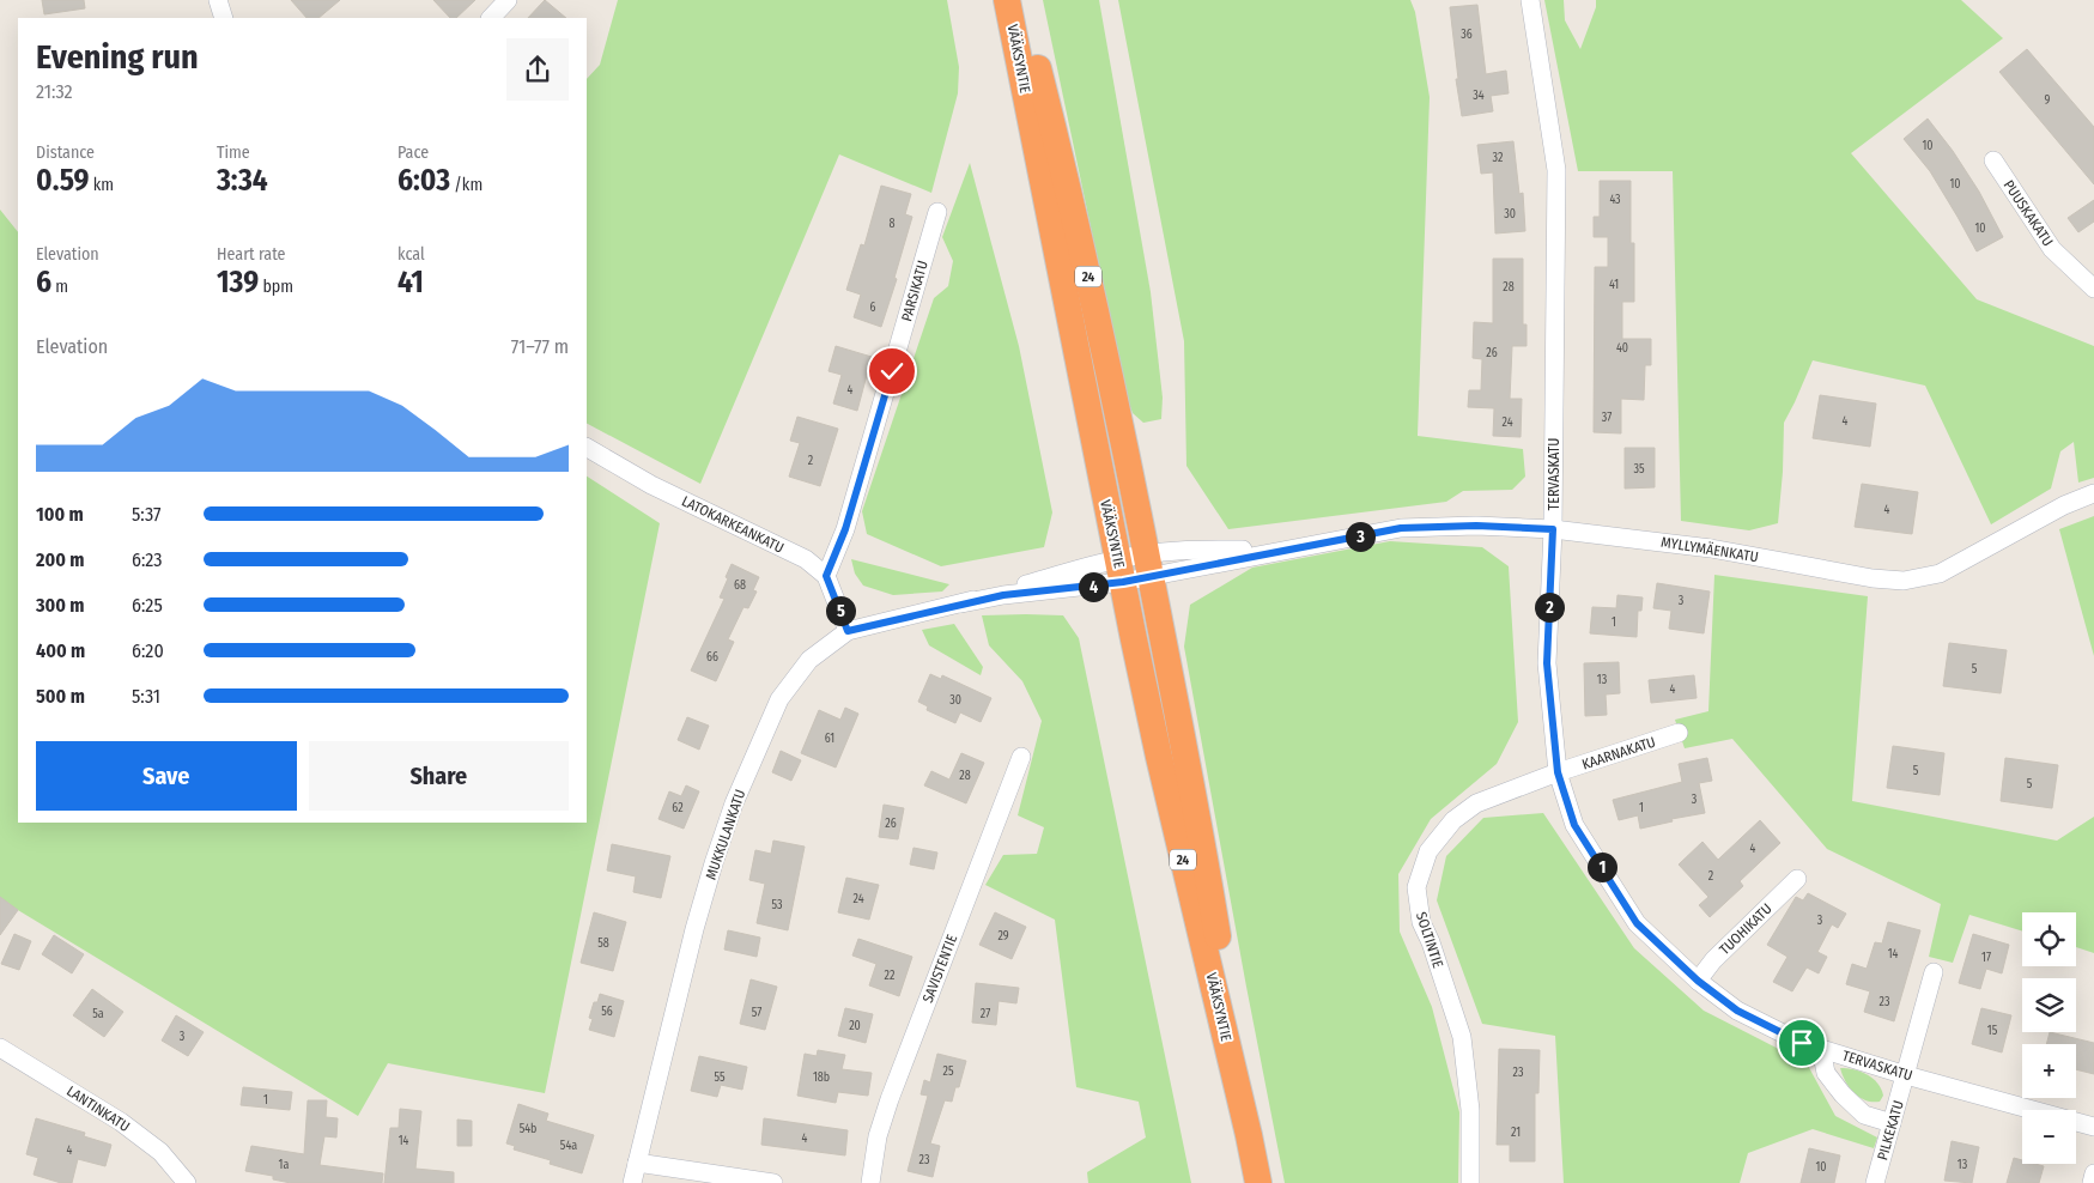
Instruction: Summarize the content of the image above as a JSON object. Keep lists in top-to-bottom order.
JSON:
{
  "streets": {
    "highway": ["VÄÄKSYNTIE", "24"],
    "street": [
      "PUUSKAKATU",
      "PARSIKATU",
      "TERVASKATU",
      "LATOKARKEANKATU",
      "MYLLYMÄENKATU",
      "KAARNAKATU",
      "MUKKULANKATU",
      "TUOHIKATU",
      "SOLTINTIE",
      "SAVISTENTIE",
      "LANTINKATU",
      "PILKEKATU"
    ]
  },
  "crossings": [
    ["VÄÄKSYNTIE", "MYLLYMÄENKATU"],
    ["VÄÄKSYNTIE", "MUKKULANKATU"],
    ["PARSIKATU", "LATOKARKEANKATU"],
    ["TERVASKATU", "MYLLYMÄENKATU"],
    ["TERVASKATU", "KAARNAKATU"],
    ["TERVASKATU", "TUOHIKATU"],
    ["TERVASKATU", "SOLTINTIE"],
    ["TERVASKATU", "PILKEKATU"],
    ["MYLLYMÄENKATU", "MUKKULANKATU"],
    ["KAARNAKATU", "SOLTINTIE"]
  ],
  "house_numbers": [
    "36",
    "34",
    "9",
    "10",
    "32",
    "10",
    "43",
    "30",
    "8",
    "10",
    "41",
    "28",
    "6",
    "40",
    "26",
    "4",
    "37",
    "4",
    "24",
    "2",
    "35",
    "4",
    "68",
    "3",
    "1",
    "66",
    "5",
    "13",
    "4",
    "30",
    "61",
    "5",
    "28",
    "5",
    "3",
    "62",
    "1",
    "26",
    "4",
    "2",
    "24",
    "53",
    "3",
    "29",
    "58",
    "14",
    "17",
    "22",
    "23",
    "56",
    "57",
    "5a",
    "27",
    "20",
    "15",
    "3",
    "25",
    "23",
    "55",
    "18b",
    "1",
    "54b",
    "21",
    "4",
    "14",
    "54a",
    "4",
    "23",
    "1a",
    "13",
    "10"
  ],
  "page": {
    "heading": ["Evening run", "21:32"],
    "stats": [
      ["Distance", "0.59 km"],
      ["Time", "3:34"],
      ["Pace", "6:03 /km"],
      ["Elevation", "6 m"],
      ["Heart rate", "139 bpm"],
      ["kcal", "41"]
    ],
    "chart": ["Elevation", "71–77 m"],
    "list": [
      {
        "name": "100 m",
        "note": "5:37"
      },
      {
        "name": "200 m",
        "note": "6:23"
      },
      {
        "name": "300 m",
        "note": "6:25"
      },
      {
        "name": "400 m",
        "note": "6:20"
      },
      {
        "name": "500 m",
        "note": "5:31"
      }
    ],
    "pins": [
      "3",
      "4",
      "2",
      "5",
      "1"
    ],
    "buttons": ["Save", "Share"],
    "map_buttons": ["+", "−"]
  }
}
